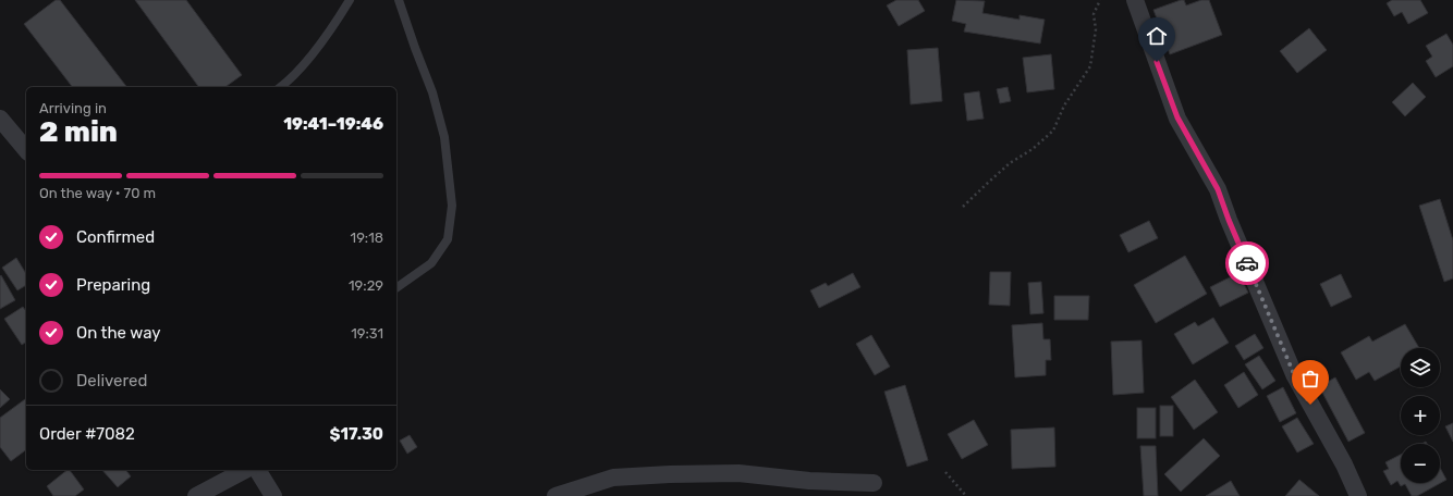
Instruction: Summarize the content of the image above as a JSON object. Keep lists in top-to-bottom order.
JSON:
{
  "page": {
    "heading": ["2 min", "Arriving in", "19:41–19:46"],
    "panel": ["Order #7082", "$17.30"],
    "bar": "On the way · 70 m",
    "list": [
      ["Confirmed", "19:18"],
      ["Preparing", "19:29"],
      ["On the way", "19:31"],
      "Delivered"
    ],
    "map_buttons": ["+", "−"]
  }
}
